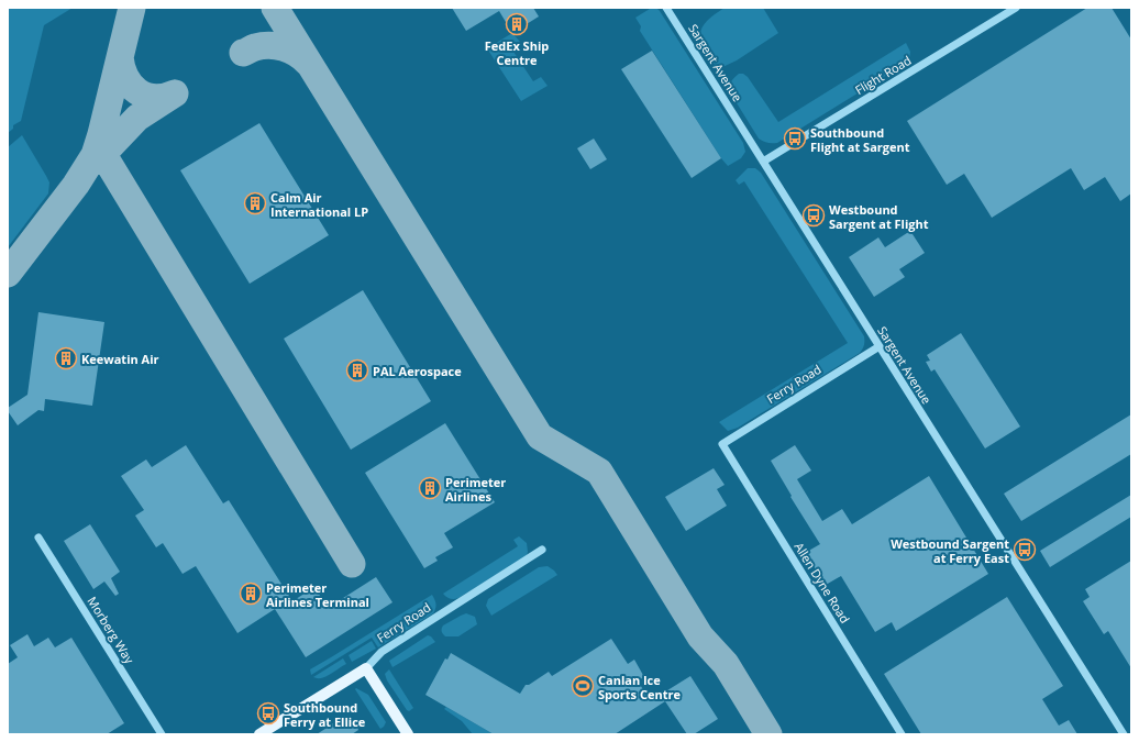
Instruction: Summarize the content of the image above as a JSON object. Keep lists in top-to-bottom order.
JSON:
{
  "streets": {
    "main road": ["Ferry Road"],
    "street": [
      "Sargent Avenue",
      "Flight Road",
      "Allen Dyne Road",
      "Morberg Way"
    ]
  },
  "crossings": [
    ["Sargent Avenue", "Flight Road"],
    ["Sargent Avenue", "Ferry Road"],
    ["Ferry Road", "Allen Dyne Road"]
  ],
  "places": {
    "building": [
      "FedEx Ship Centre",
      "Calm Air International LP",
      "Keewatin Air",
      "PAL Aerospace",
      "Perimeter Airlines",
      "Perimeter Airlines Terminal"
    ],
    "bus stop": [
      "Southbound Flight at Sargent",
      "Westbound Sargent at Flight",
      "Westbound Sargent at Ferry East",
      "Southbound Ferry at Ellice"
    ],
    "sports": ["Canlan Ice Sports Centre"]
  }
}
